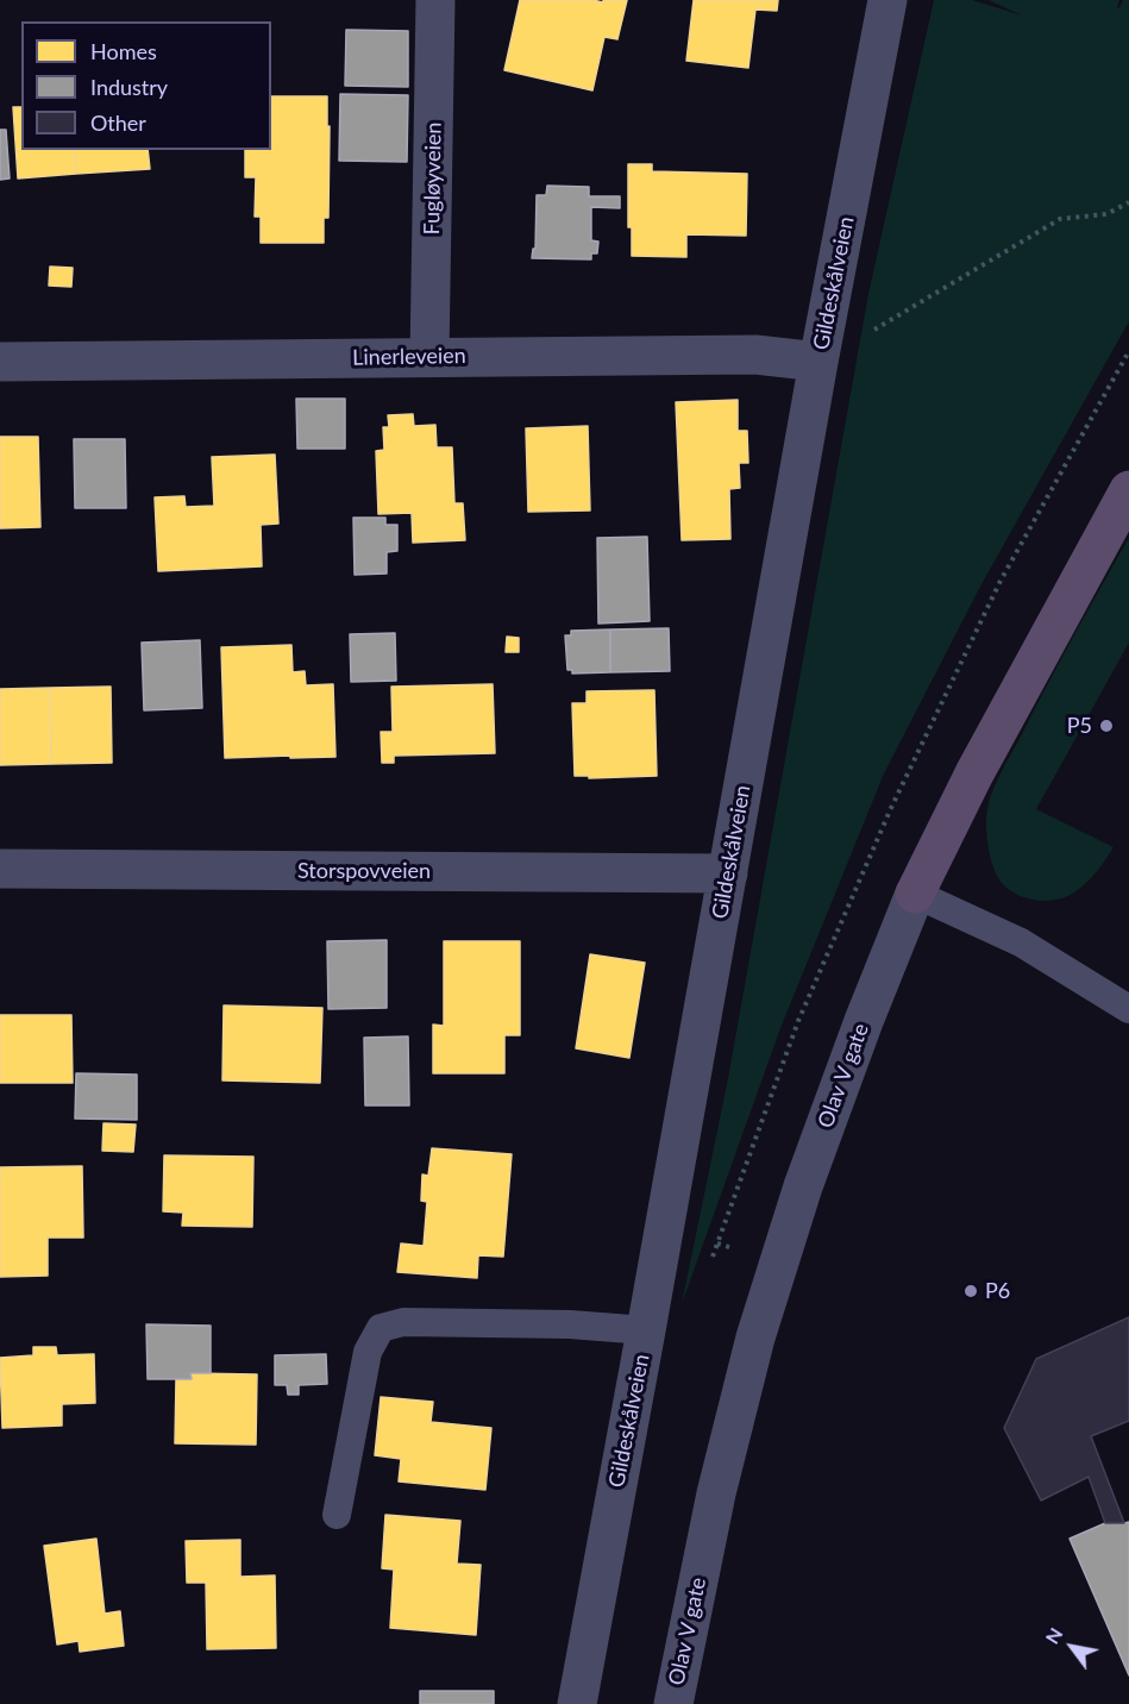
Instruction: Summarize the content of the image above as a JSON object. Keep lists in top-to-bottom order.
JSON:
{
  "streets": {
    "highway": ["Olav V gate"],
    "street": [
      "Fugløyveien",
      "Gildeskålveien",
      "Linerleveien",
      "Storspovveien"
    ]
  },
  "crossings": [
    ["Fugløyveien", "Linerleveien"],
    ["Gildeskålveien", "Linerleveien"],
    ["Gildeskålveien", "Storspovveien"]
  ],
  "places": ["P5", "P6"],
  "legend": ["Homes", "Industry", "Other"],
  "north": "top left"
}
